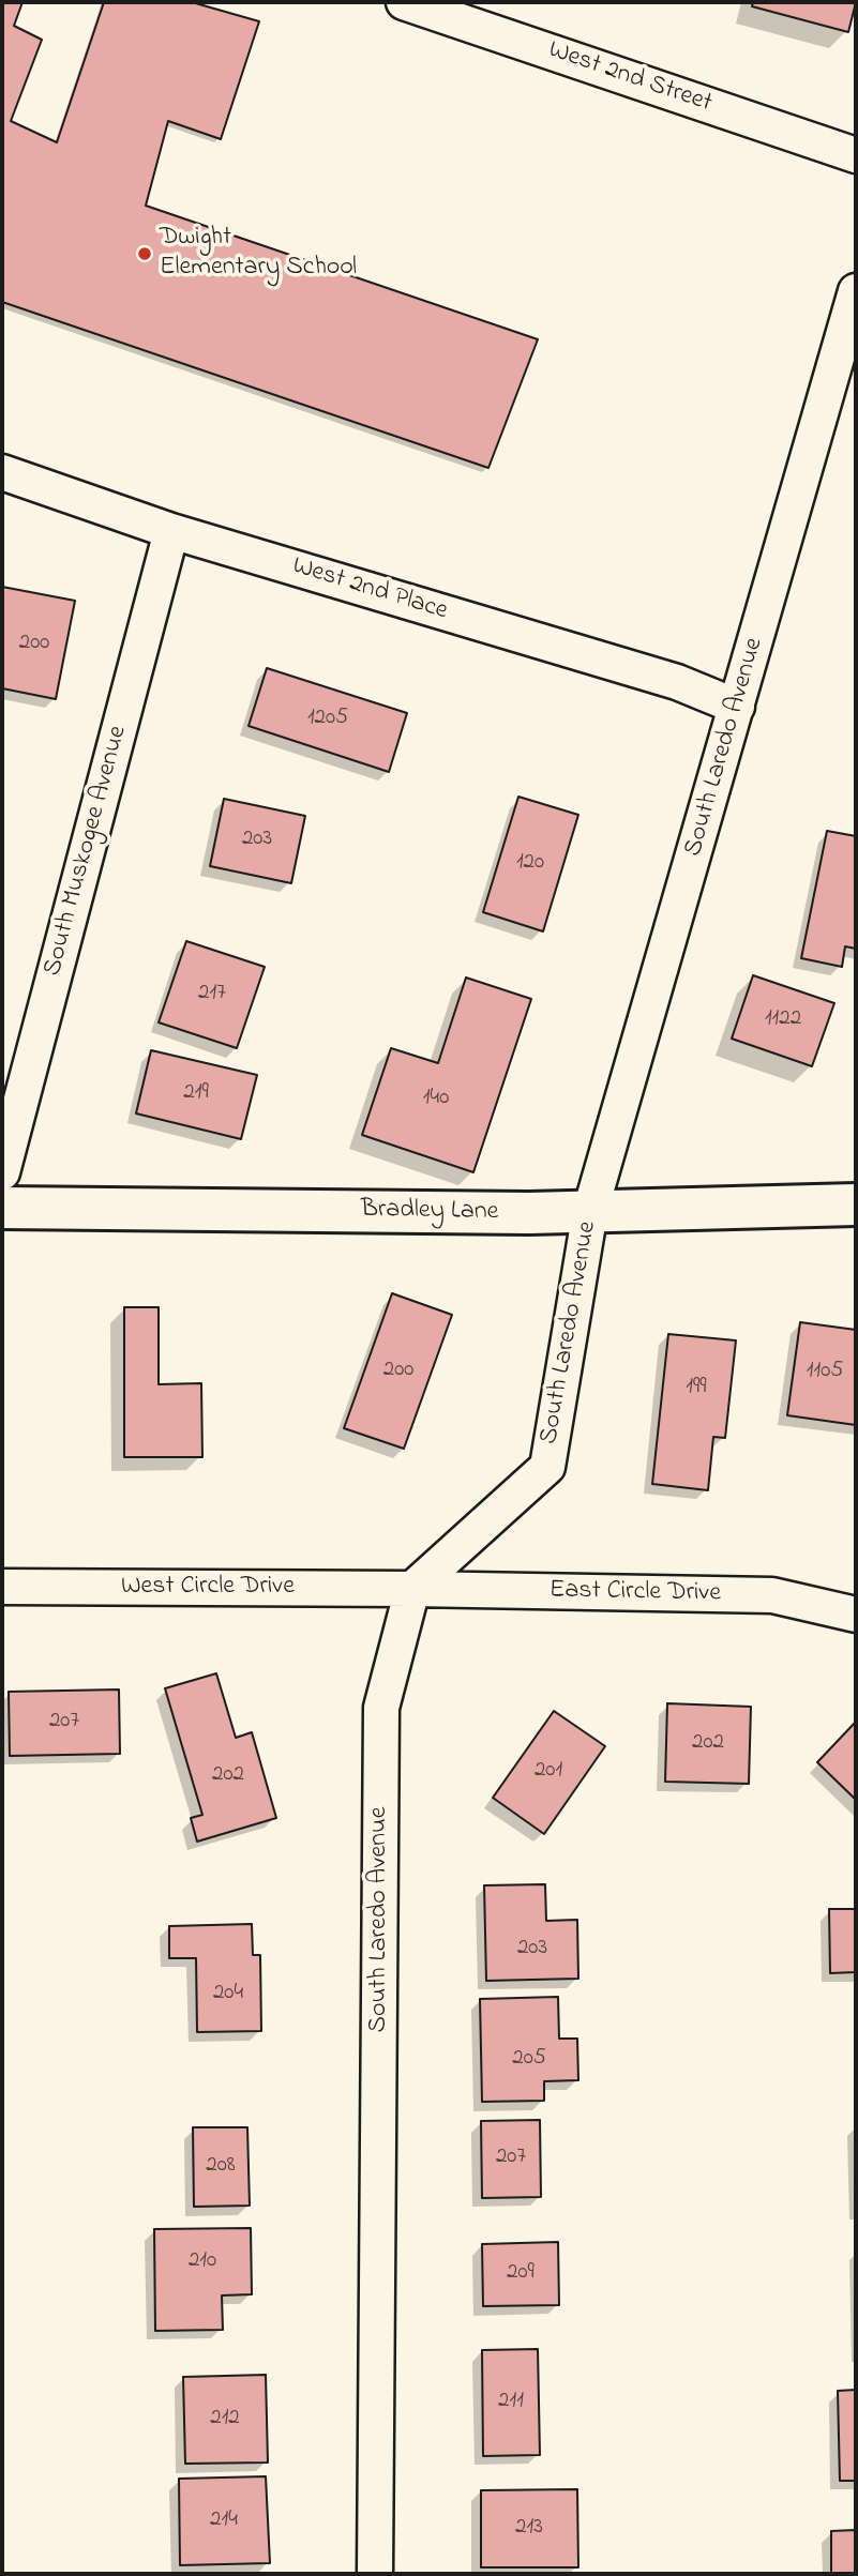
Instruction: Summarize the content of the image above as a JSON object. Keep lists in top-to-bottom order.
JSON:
{
  "streets": {
    "street": [
      "West 2nd Street",
      "West 2nd Place",
      "South Laredo Avenue",
      "South Muskogee Avenue",
      "Bradley Lane",
      "West Circle Drive",
      "East Circle Drive"
    ]
  },
  "crossings": [
    ["West 2nd Place", "South Laredo Avenue"],
    ["West 2nd Place", "South Muskogee Avenue"],
    ["South Laredo Avenue", "Bradley Lane"],
    ["South Laredo Avenue", "West Circle Drive"],
    ["South Laredo Avenue", "East Circle Drive"],
    ["West Circle Drive", "East Circle Drive"]
  ],
  "places": ["Dwight Elementary School"],
  "house_numbers": [
    "200",
    "1205",
    "203",
    "120",
    "217",
    "1122",
    "219",
    "140",
    "200",
    "1105",
    "199",
    "207",
    "202",
    "201",
    "202",
    "203",
    "204",
    "205",
    "207",
    "208",
    "210",
    "209",
    "211",
    "212",
    "214",
    "213"
  ]
}
